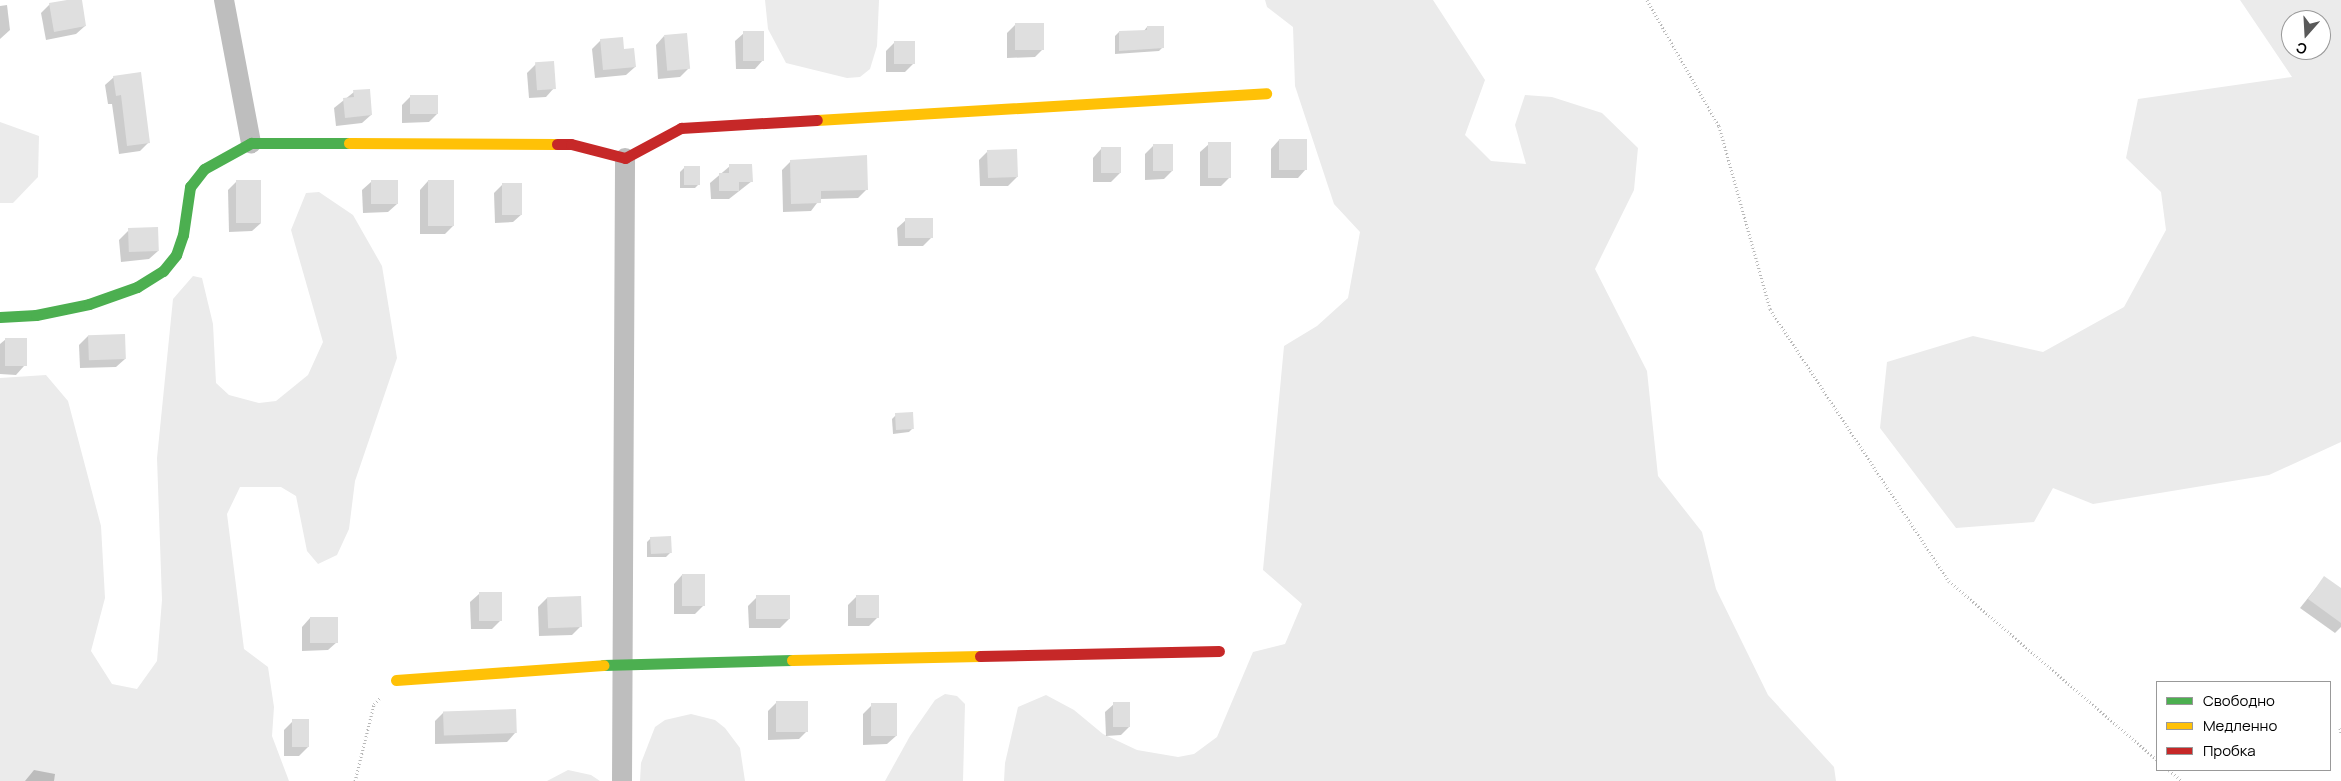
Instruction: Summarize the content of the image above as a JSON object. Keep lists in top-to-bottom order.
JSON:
{
  "legend": ["Свободно", "Медленно", "Пробка"],
  "north": "bottom"
}
